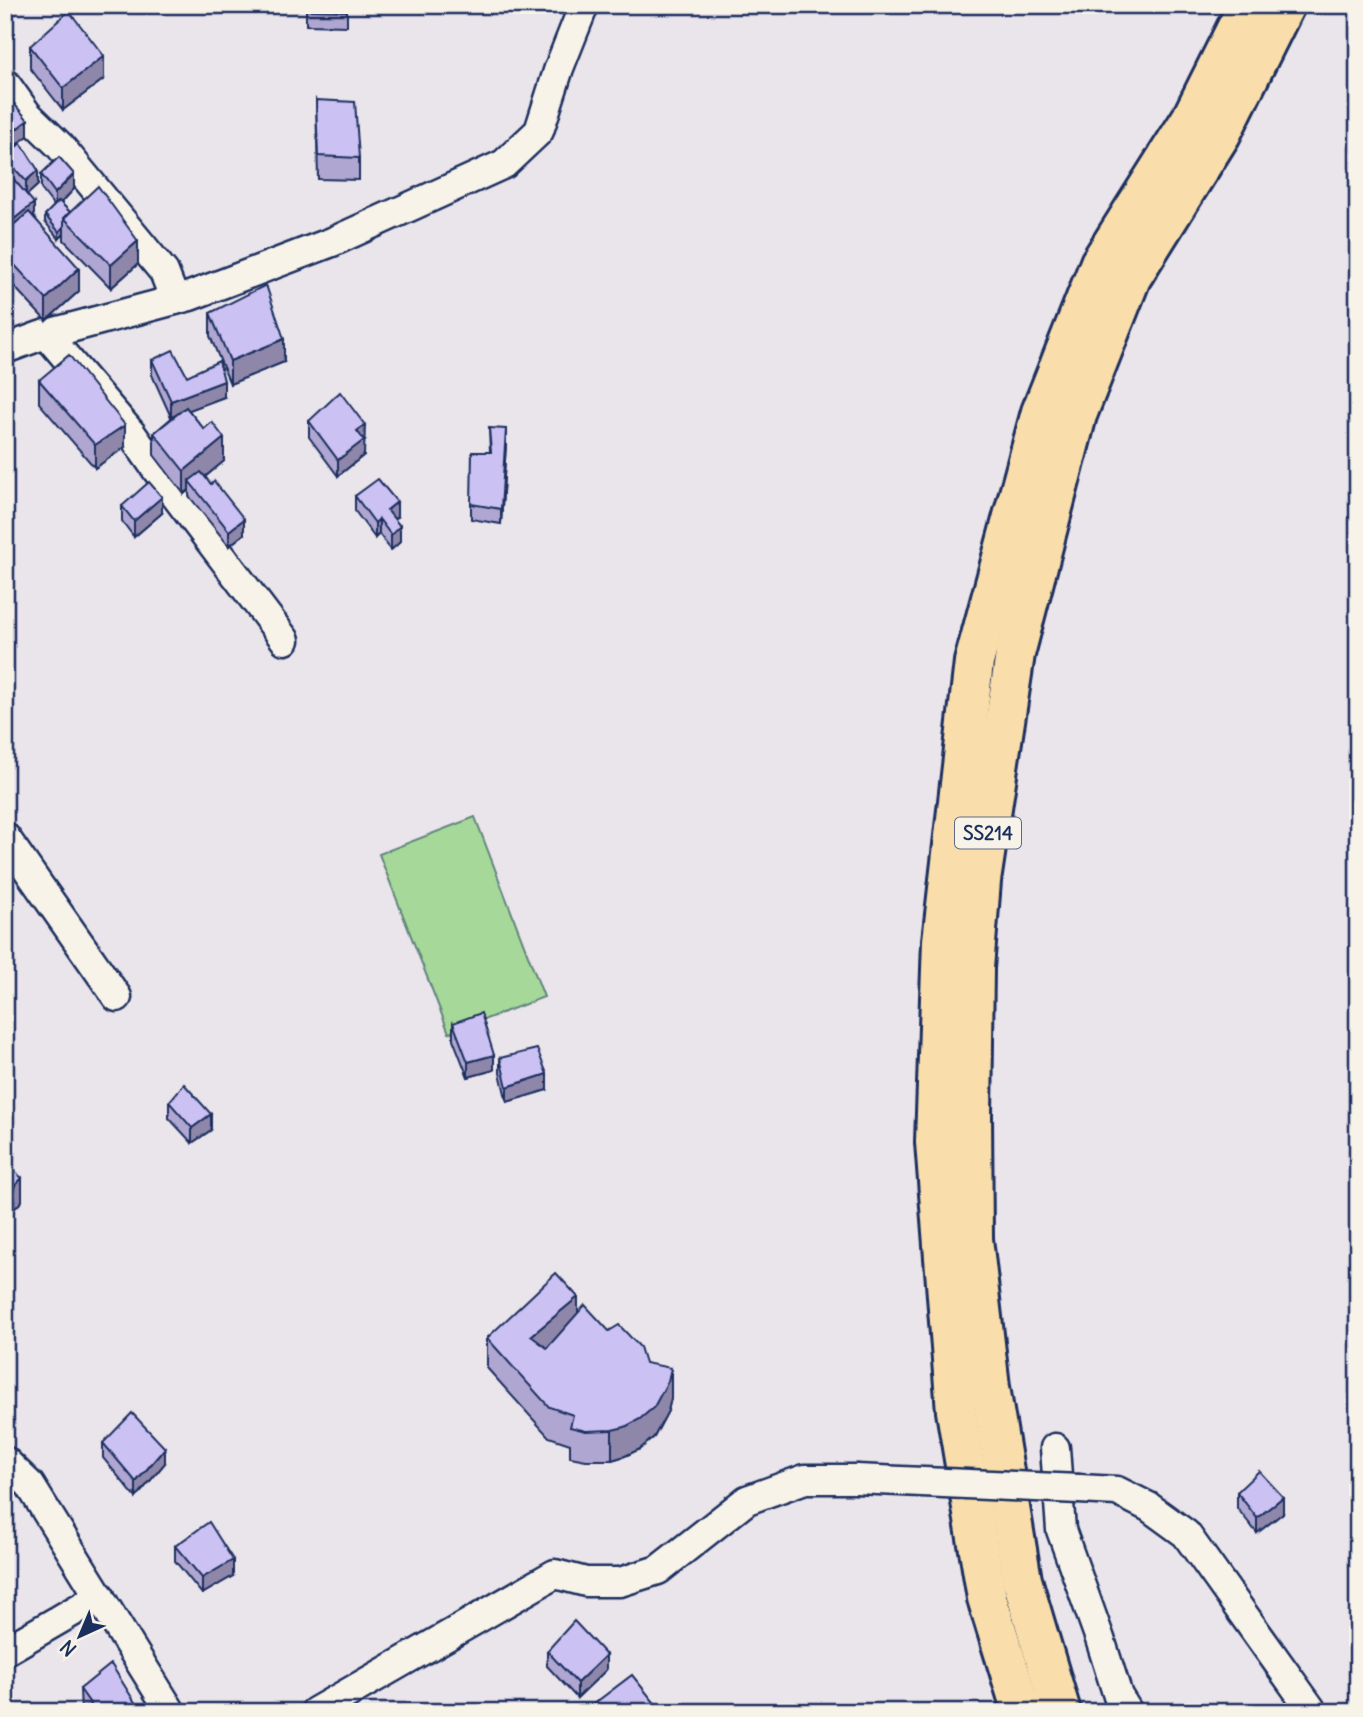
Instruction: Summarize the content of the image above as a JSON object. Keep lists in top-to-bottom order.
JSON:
{
  "streets": {
    "highway": ["SS214"]
  },
  "north": "bottom left"
}
